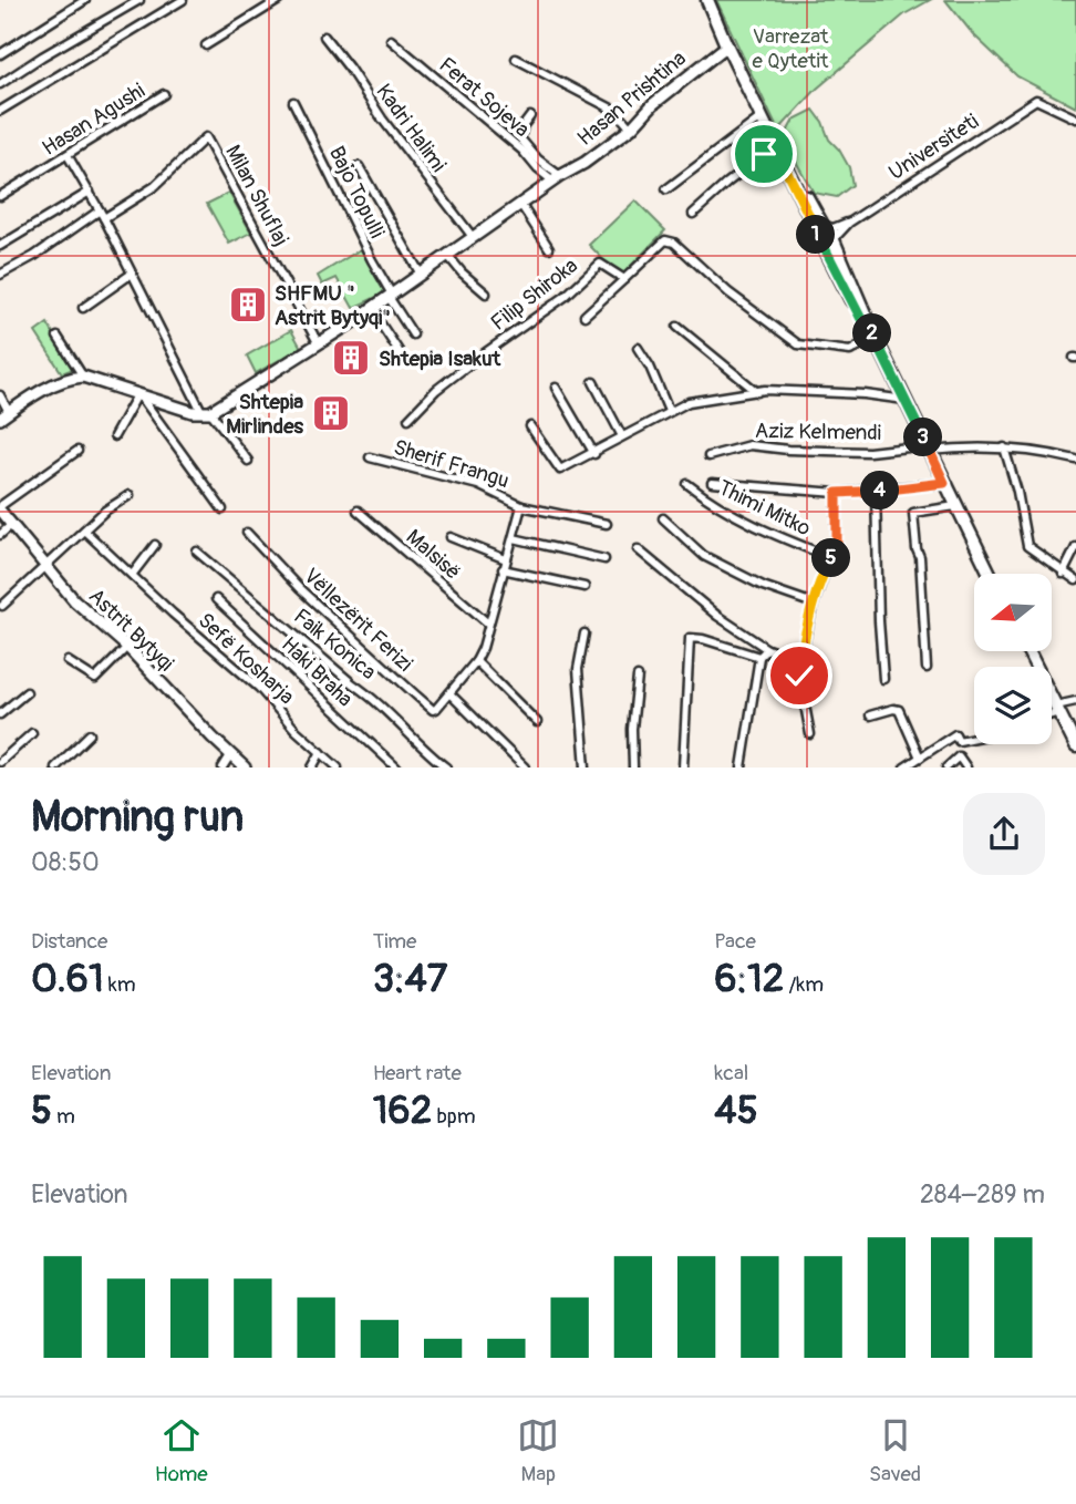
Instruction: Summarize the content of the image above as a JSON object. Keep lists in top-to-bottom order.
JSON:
{
  "streets": {
    "street": [
      "Ferat Sojeva",
      "Hasan Prishtina",
      "Hasan Agushi",
      "Kadri Halimi",
      "Universiteti",
      "Bajo Topulli",
      "Milan Shuflaj",
      "Filip Shiroka",
      "Aziz Kelmendi",
      "Sherif Frangu",
      "Thimi Mitko",
      "Malsisë",
      "Vëllezërit Ferizi",
      "Astrit Bytyqi",
      "Faik Konica",
      "Sefë Kosharja",
      "Haki Braha"
    ]
  },
  "crossings": [
    ["Ferat Sojeva", "Hasan Prishtina"],
    ["Hasan Prishtina", "Kadri Halimi"],
    ["Hasan Prishtina", "Bajo Topulli"],
    ["Hasan Prishtina", "Milan Shuflaj"],
    ["Sherif Frangu", "Malsisë"],
    ["Sherif Frangu", "Vëllezërit Ferizi"]
  ],
  "parks": ["Varrezat e Qytetit"],
  "places": {
    "building": ["SHFMU \" Astrit Bytyqi\"", "Shtepia Isakut", "Shtepia Mirlindes"]
  },
  "north": "left",
  "page": {
    "pins": [
      "1",
      "2",
      "3",
      "4",
      "5"
    ],
    "heading": ["Morning run", "08:50"],
    "stats": [
      ["Distance", "0.61 km"],
      ["Time", "3:47"],
      ["Pace", "6:12 /km"],
      ["Elevation", "5 m"],
      ["Heart rate", "162 bpm"],
      ["kcal", "45"]
    ],
    "chart": ["Elevation", "284–289 m"],
    "tabs": ["Home", "Map", "Saved"]
  }
}
